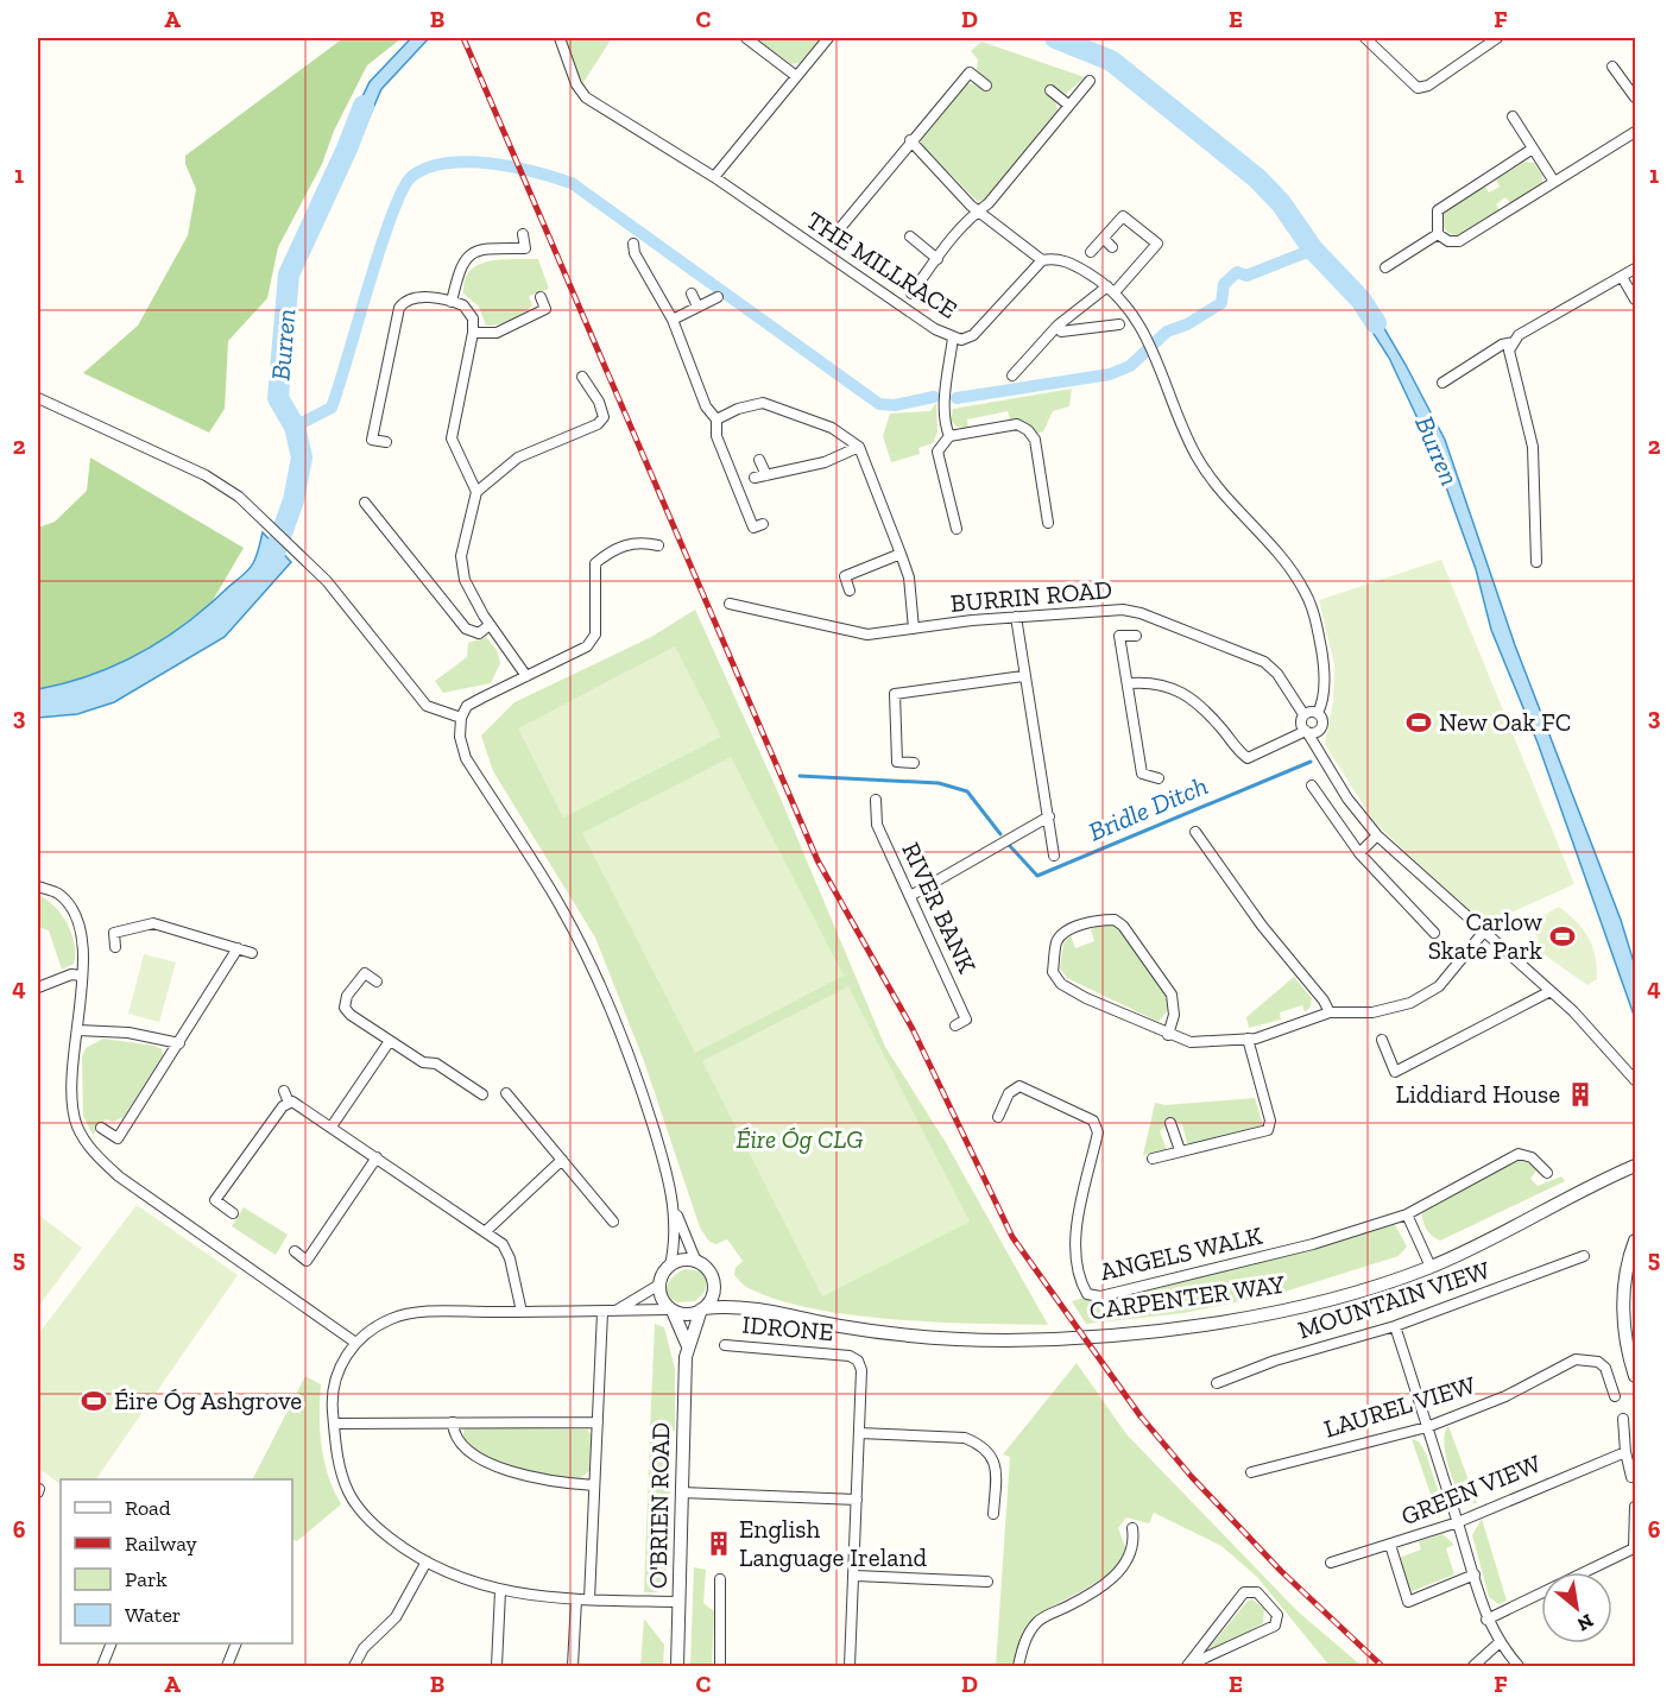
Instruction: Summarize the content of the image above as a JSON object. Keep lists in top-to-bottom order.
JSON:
{
  "streets": {
    "street": [
      "THE MILLRACE",
      "BURRIN ROAD",
      "RIVER BANK",
      "ANGELS WALK",
      "CARPENTER WAY",
      "MOUNTAIN VIEW",
      "IDRONE",
      "LAUREL VIEW",
      "GREEN VIEW",
      "O'BRIEN ROAD"
    ]
  },
  "crossings": [
    ["CARPENTER WAY", "O'BRIEN ROAD"]
  ],
  "water": ["Burren", "Bridle Ditch"],
  "parks": ["Éire Óg CLG"],
  "places": {
    "sports": ["New Oak FC", "Carlow Skate Park", "Éire Óg Ashgrove"],
    "building": ["Liddiard House", "English Language Ireland"]
  },
  "legend": [
    "Road",
    "Railway",
    "Park",
    "Water"
  ],
  "north": "bottom right",
  "grid": {
    "columns": [
      "A",
      "B",
      "C",
      "D",
      "E",
      "F"
    ],
    "rows": [
      "1",
      "2",
      "3",
      "4",
      "5",
      "6"
    ]
  }
}
